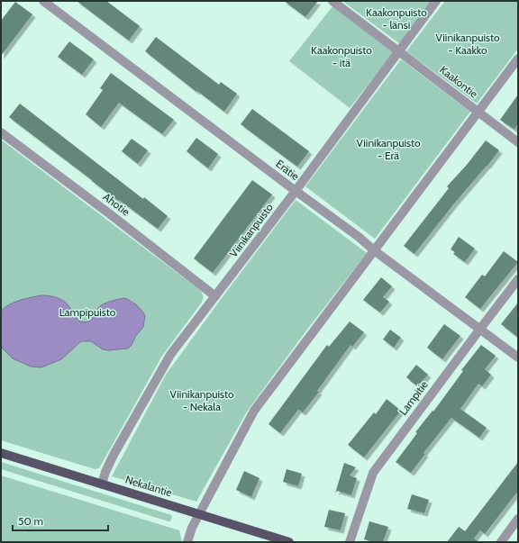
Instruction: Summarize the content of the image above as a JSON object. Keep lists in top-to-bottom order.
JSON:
{
  "streets": {
    "main road": ["Nekalantie"],
    "street": [
      "Kaakontie",
      "Erätie",
      "Ahotie",
      "Viinikanpuisto",
      "Lampitie"
    ]
  },
  "crossings": [
    ["Kaakontie", "Viinikanpuisto"],
    ["Erätie", "Viinikanpuisto"],
    ["Erätie", "Lampitie"],
    ["Ahotie", "Viinikanpuisto"],
    ["Viinikanpuisto", "Nekalantie"]
  ],
  "parks": [
    "Kaakonpuisto - länsi",
    "Viinikanpuisto - Kaakko",
    "Kaakonpuisto - itä",
    "Viinikanpuisto - Erä",
    "Lampipuisto",
    "Viinikanpuisto - Nekala"
  ],
  "scale_bar": "50 m"
}
